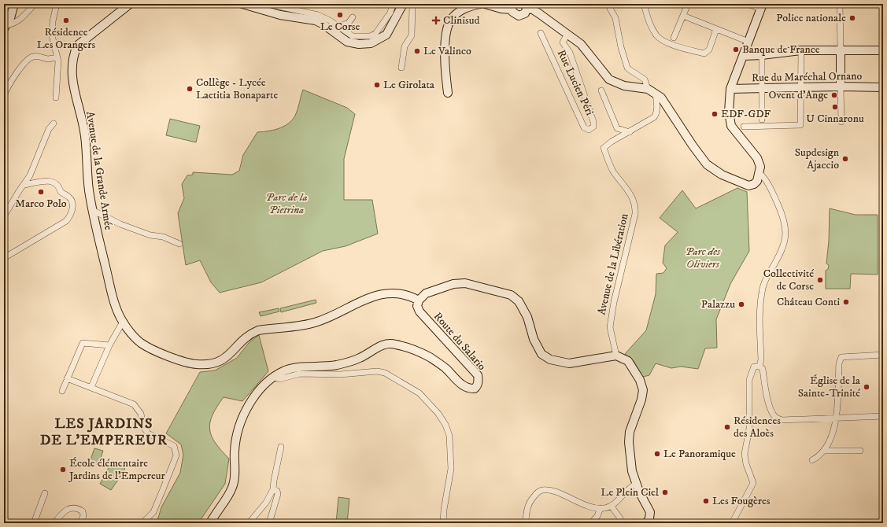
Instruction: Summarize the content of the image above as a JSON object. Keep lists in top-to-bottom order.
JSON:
{
  "streets": {
    "main road": ["Rue du Maréchal Ornano", "Avenue de la Grande Armée", "Route du Salario"],
    "street": ["Rue Lucien Péri", "Avenue de la Libération"]
  },
  "crossings": [
    ["Avenue de la Grande Armée", "Route du Salario"]
  ],
  "districts": ["LES JARDINS DE L'EMPEREUR"],
  "parks": ["Parc de la Pietrina", "Parc des Oliviers"],
  "places": {
    "other": [
      "Le Corse",
      "Police nationale",
      "Résidence Les Orangers",
      "Banque de France",
      "Le Valinco",
      "Le Girolata",
      "Collège - Lycée Laetitia Bonaparte",
      "Ovent d'Ange",
      "U Cinnaronu",
      "EDF-GDF",
      "Supdesign Ajaccio",
      "Marco Polo",
      "Collectivité de Corse",
      "Château Conti",
      "Palazzu",
      "Église de la Sainte-Trinité",
      "Résidences des Aloès",
      "Le Panoramique",
      "École élémentaire Jardins de l'Empereur",
      "Le Plein Ciel",
      "Les Fougères"
    ],
    "health": ["Clinisud"]
  }
}
